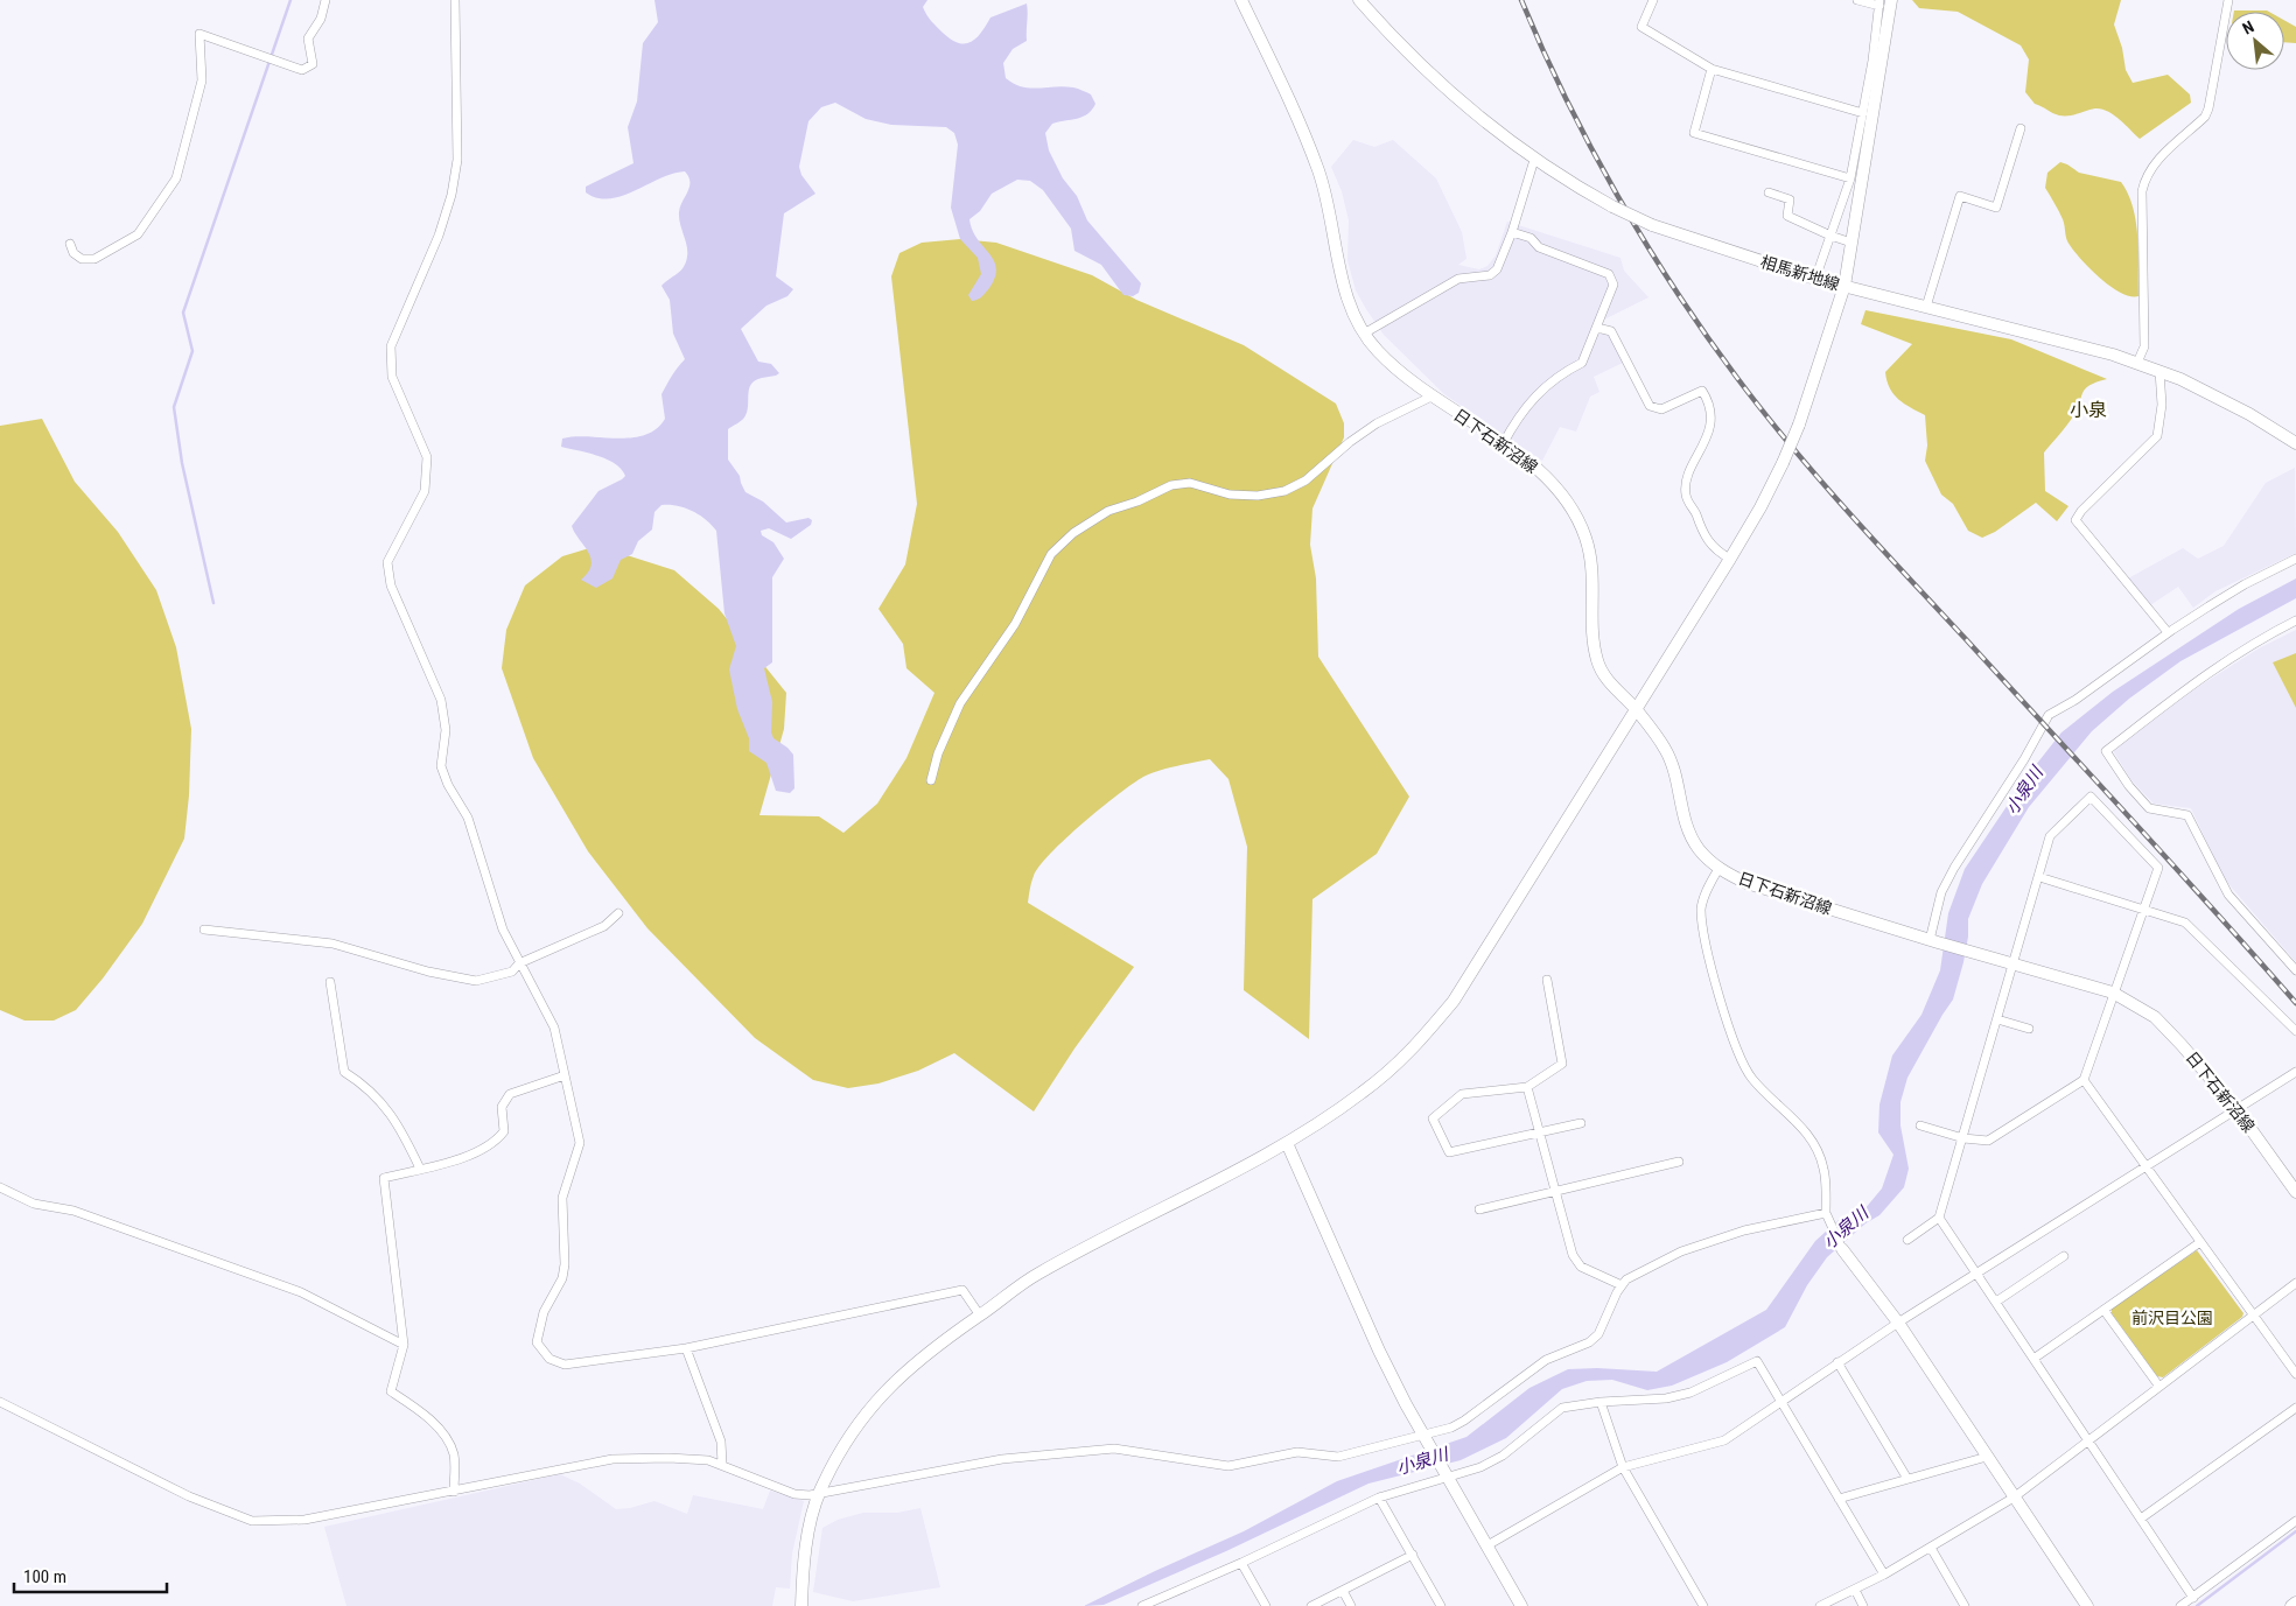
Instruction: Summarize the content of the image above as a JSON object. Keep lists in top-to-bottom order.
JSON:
{
  "streets": {
    "street": ["相馬新地線", "日下石新沼線"]
  },
  "districts": ["小泉"],
  "water": ["小泉川"],
  "parks": ["前沢目公園"],
  "scale_bar": "100 m",
  "north": "top left"
}
